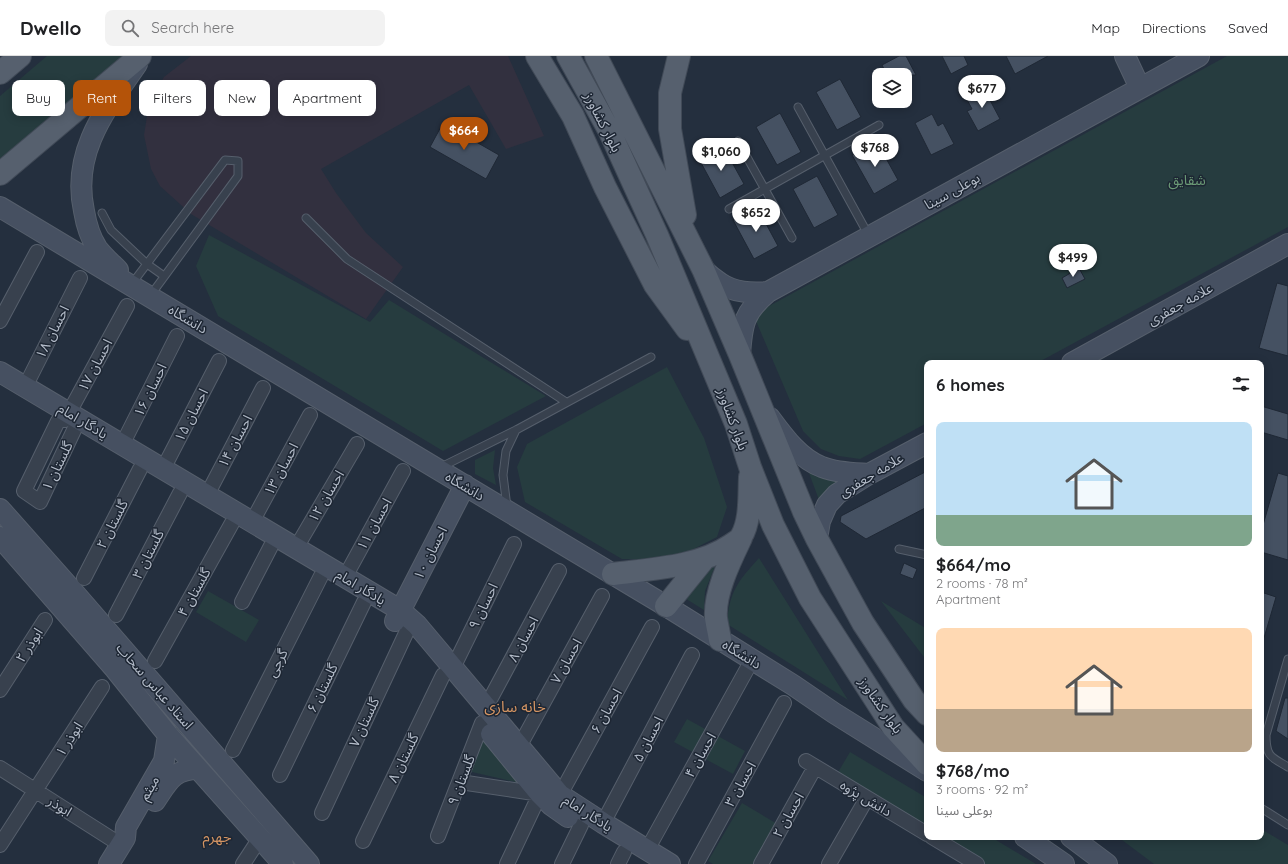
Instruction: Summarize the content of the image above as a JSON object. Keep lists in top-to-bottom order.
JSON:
{
  "streets": {
    "main road": ["بلوار کشاورز"],
    "street": [
      "بوعلی سینا",
      "علامه جعفری",
      "دانشگاه",
      "احسان ۱۸",
      "احسان ۱۷",
      "احسان ۱۶",
      "احسان ۱۵",
      "یادگار امام",
      "احسان ۱۴",
      "گلستان ۱",
      "احسان ۱۳",
      "احسان ۱۲",
      "گلستان ۲",
      "احسان ۱۱",
      "احسان ۱۰",
      "گلستان ۳",
      "گلستان ۴",
      "احسان ۹",
      "احسان ۸",
      "ابوذر ۲",
      "احسان ۷",
      "گرجی",
      "استاد عباس سحاب",
      "گلستان ۶",
      "احسان ۶",
      "گلستان ۷",
      "ابوذر ۱",
      "احسان ۵",
      "احسان ۴",
      "گلستان ۸",
      "گلستان ۹",
      "احسان ۳",
      "میثم",
      "دانش پژوه",
      "ابوذر",
      "احسان ۲"
    ]
  },
  "crossings": [
    ["بلوار کشاورز", "بوعلی سینا"],
    ["بلوار کشاورز", "علامه جعفری"],
    ["دانشگاه", "احسان ۱۰"],
    ["دانشگاه", "احسان ۴"],
    ["احسان ۱۸", "یادگار امام"],
    ["احسان ۱۷", "یادگار امام"],
    ["احسان ۱۷", "گلستان ۱"],
    ["احسان ۱۶", "یادگار امام"],
    ["احسان ۱۵", "یادگار امام"],
    ["یادگار امام", "احسان ۱۴"],
    ["یادگار امام", "گلستان ۱"],
    ["یادگار امام", "احسان ۱۳"],
    ["یادگار امام", "احسان ۱۲"],
    ["یادگار امام", "گلستان ۲"],
    ["یادگار امام", "احسان ۱۱"],
    ["یادگار امام", "احسان ۱۰"],
    ["یادگار امام", "گلستان ۳"],
    ["یادگار امام", "گلستان ۴"],
    ["یادگار امام", "احسان ۹"],
    ["یادگار امام", "احسان ۸"],
    ["یادگار امام", "احسان ۷"],
    ["یادگار امام", "گرجی"],
    ["یادگار امام", "گلستان ۶"],
    ["یادگار امام", "احسان ۶"],
    ["یادگار امام", "گلستان ۷"],
    ["یادگار امام", "احسان ۵"],
    ["یادگار امام", "احسان ۴"],
    ["یادگار امام", "گلستان ۸"],
    ["یادگار امام", "گلستان ۹"],
    ["احسان ۱۰", "گلستان ۷"],
    ["احسان ۹", "گلستان ۸"],
    ["احسان ۸", "گلستان ۹"],
    ["استاد عباس سحاب", "میثم"],
    ["ابوذر ۱", "ابوذر"],
    ["میثم", "ابوذر"],
    ["دانش پژوه", "احسان ۲"]
  ],
  "districts": ["خانه سازی", "جهرم"],
  "parks": ["شقایق"],
  "page": {
    "header": "Dwello",
    "search": "Search here",
    "nav": ["Map", "Directions", "Saved"],
    "price": [
      "$677",
      "$664",
      "$768",
      "$1,060",
      "$652",
      "$499"
    ],
    "chip": [
      "Buy",
      "Rent",
      "Filters",
      "New",
      "Apartment"
    ],
    "heading": "6 homes",
    "list": [
      {
        "name": "$664/mo",
        "note": "2 rooms · 78 m² · Apartment"
      },
      {
        "name": "$768/mo",
        "note": "3 rooms · 92 m² · بوعلی سینا"
      }
    ]
  }
}
